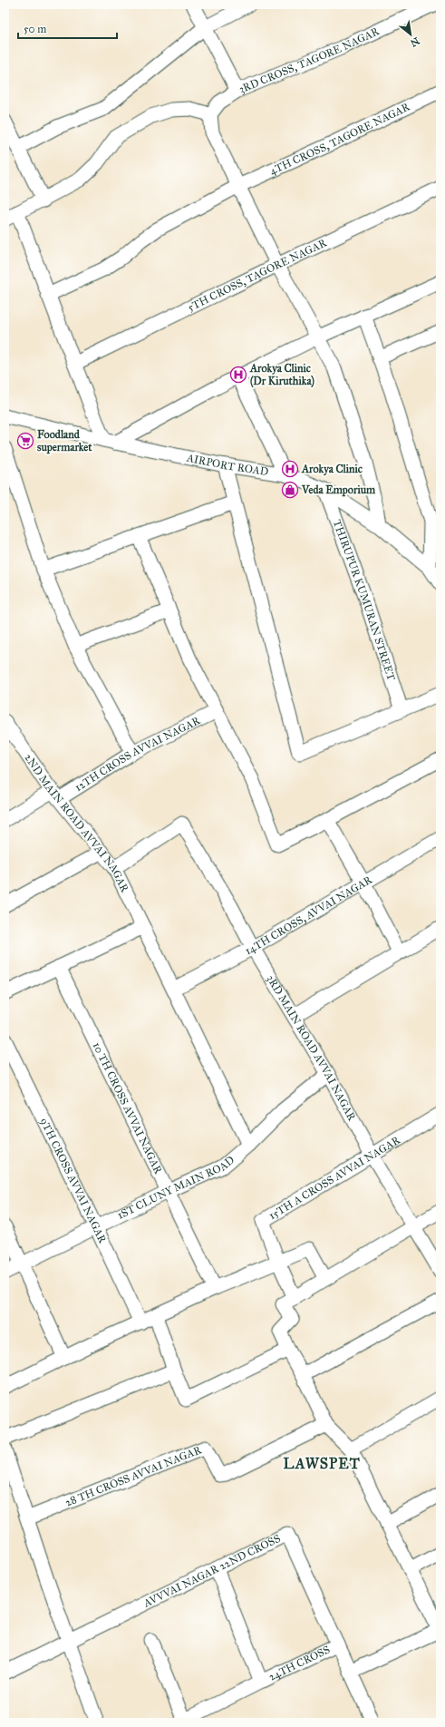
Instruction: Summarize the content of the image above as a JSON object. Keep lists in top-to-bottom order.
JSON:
{
  "streets": {
    "street": [
      "3RD CROSS, TAGORE NAGAR",
      "4TH CROSS, TAGORE NAGAR",
      "5TH CROSS, TAGORE NAGAR",
      "AIRPORT ROAD",
      "THIRUPUR KUMURAN STREET",
      "12TH CROSS AVVAI NAGAR",
      "2ND MAIN ROAD AVVAI NAGAR",
      "14TH CROSS, AVVAI NAGAR",
      "3RD MAIN ROAD AVVAI NAGAR",
      "10 TH CROSS AVVAI NAGAR",
      "15TH A CROSS AVVAI NAGAR",
      "9TH CROSS AVVAI NAGAR",
      "1ST CLUNY MAIN ROAD",
      "28 TH CROSS AVVAI NAGAR",
      "AVVVAI NAGAR 22ND CROSS",
      "24TH CROSS"
    ]
  },
  "crossings": [
    ["AIRPORT ROAD", "THIRUPUR KUMURAN STREET"],
    ["12TH CROSS AVVAI NAGAR", "2ND MAIN ROAD AVVAI NAGAR"],
    ["2ND MAIN ROAD AVVAI NAGAR", "14TH CROSS, AVVAI NAGAR"],
    ["2ND MAIN ROAD AVVAI NAGAR", "3RD MAIN ROAD AVVAI NAGAR"],
    ["2ND MAIN ROAD AVVAI NAGAR", "1ST CLUNY MAIN ROAD"],
    ["14TH CROSS, AVVAI NAGAR", "3RD MAIN ROAD AVVAI NAGAR"],
    ["3RD MAIN ROAD AVVAI NAGAR", "15TH A CROSS AVVAI NAGAR"],
    ["3RD MAIN ROAD AVVAI NAGAR", "1ST CLUNY MAIN ROAD"],
    ["10 TH CROSS AVVAI NAGAR", "1ST CLUNY MAIN ROAD"],
    ["9TH CROSS AVVAI NAGAR", "1ST CLUNY MAIN ROAD"],
    ["AVVVAI NAGAR 22ND CROSS", "24TH CROSS"]
  ],
  "districts": ["LAWSPET"],
  "places": {
    "hospital": ["Arokya Clinic (Dr Kiruthika)", "Arokya Clinic"],
    "supermarket": ["Foodland supermarket"],
    "shop": ["Veda Emporium"]
  },
  "scale_bar": "50 m",
  "north": "bottom right"
}
